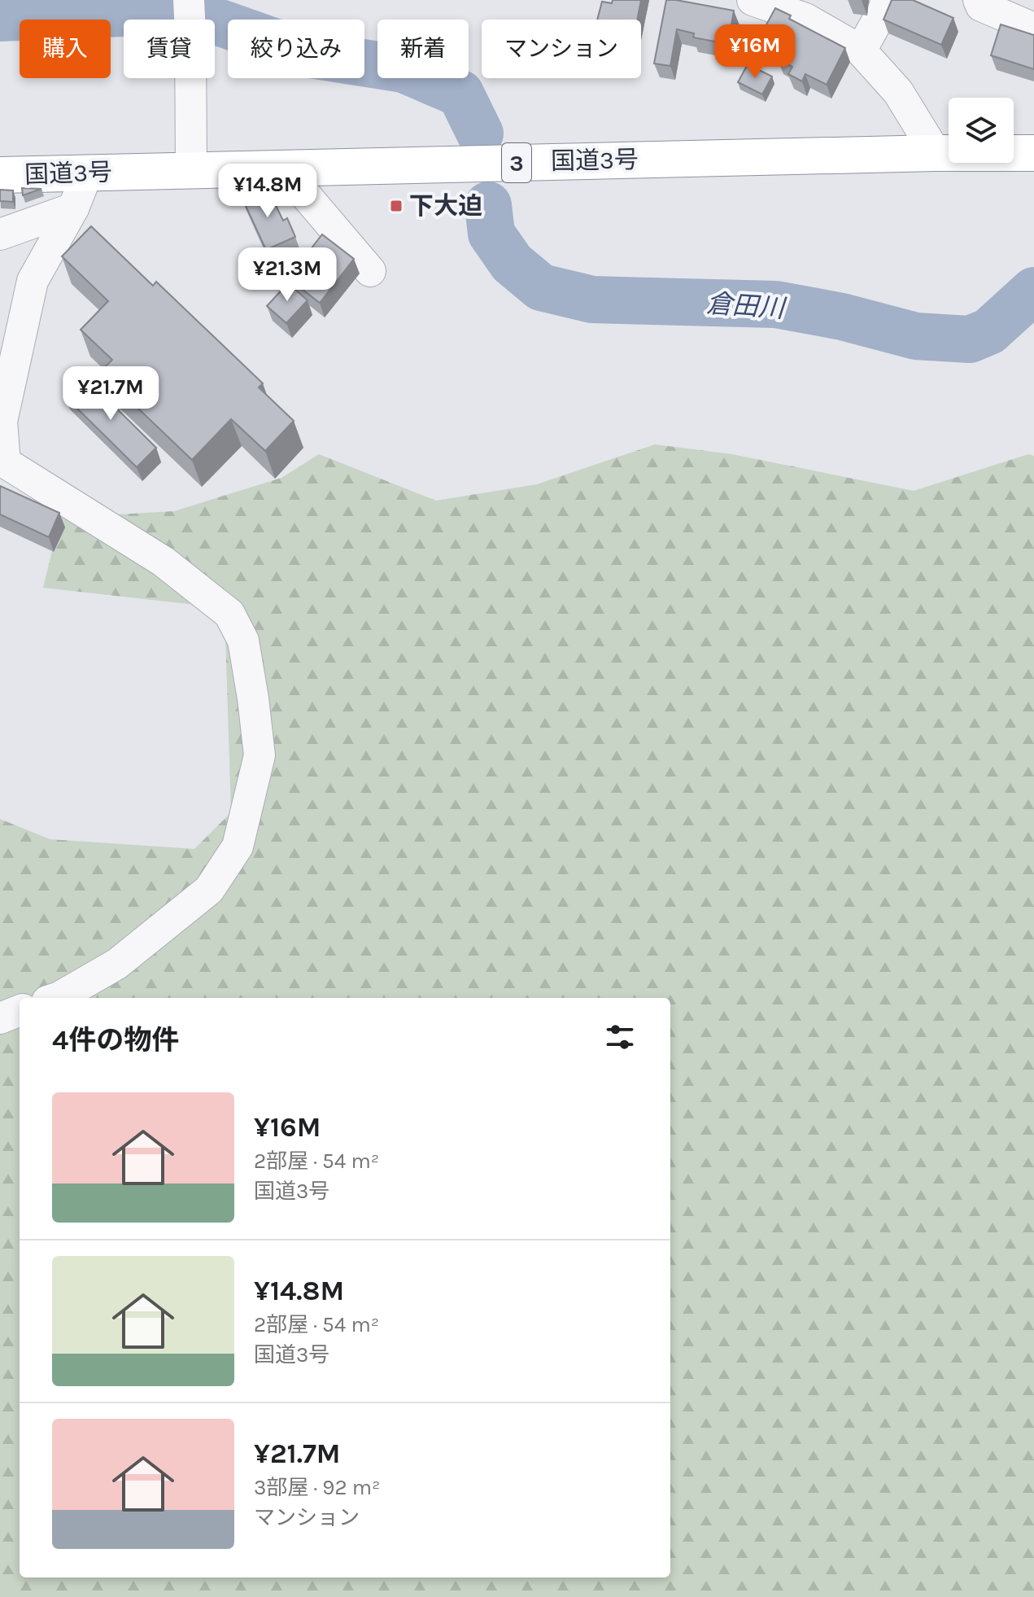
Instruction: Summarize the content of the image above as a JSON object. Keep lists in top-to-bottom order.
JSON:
{
  "streets": {
    "highway": ["国道3号", "3"]
  },
  "water": ["倉田川"],
  "places": {
    "transit": ["下大迫"]
  },
  "page": {
    "chip": [
      "購入",
      "賃貸",
      "絞り込み",
      "新着",
      "マンション"
    ],
    "price": [
      "¥16M",
      "¥14.8M",
      "¥21.3M",
      "¥21.7M"
    ],
    "heading": "4件の物件",
    "list": [
      {
        "name": "¥16M",
        "note": "2部屋 · 54 m² · 国道3号"
      },
      {
        "name": "¥14.8M",
        "note": "2部屋 · 54 m² · 国道3号"
      },
      {
        "name": "¥21.7M",
        "note": "3部屋 · 92 m² · マンション"
      }
    ]
  }
}
